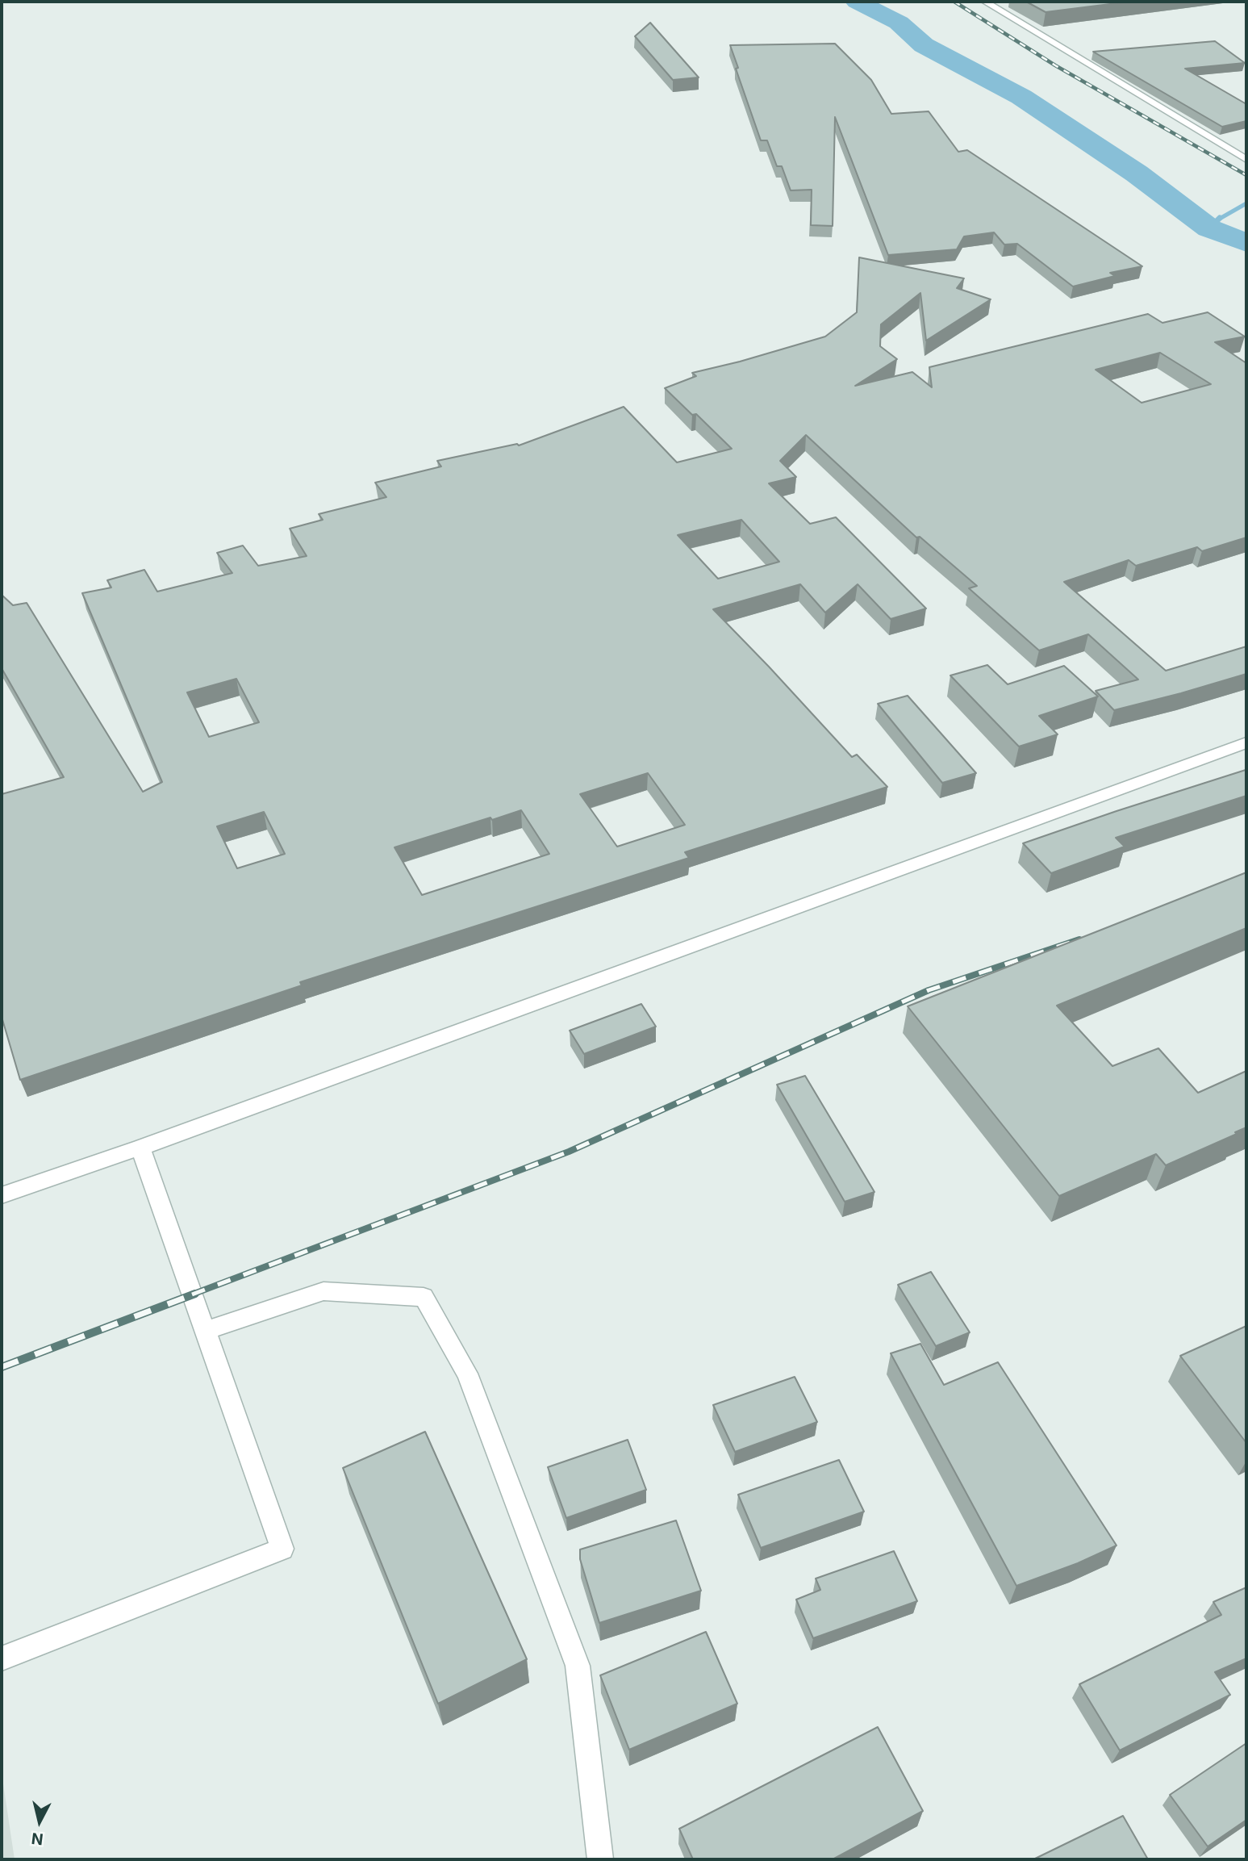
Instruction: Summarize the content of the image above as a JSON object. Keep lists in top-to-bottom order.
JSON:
{
  "north": "bottom"
}
